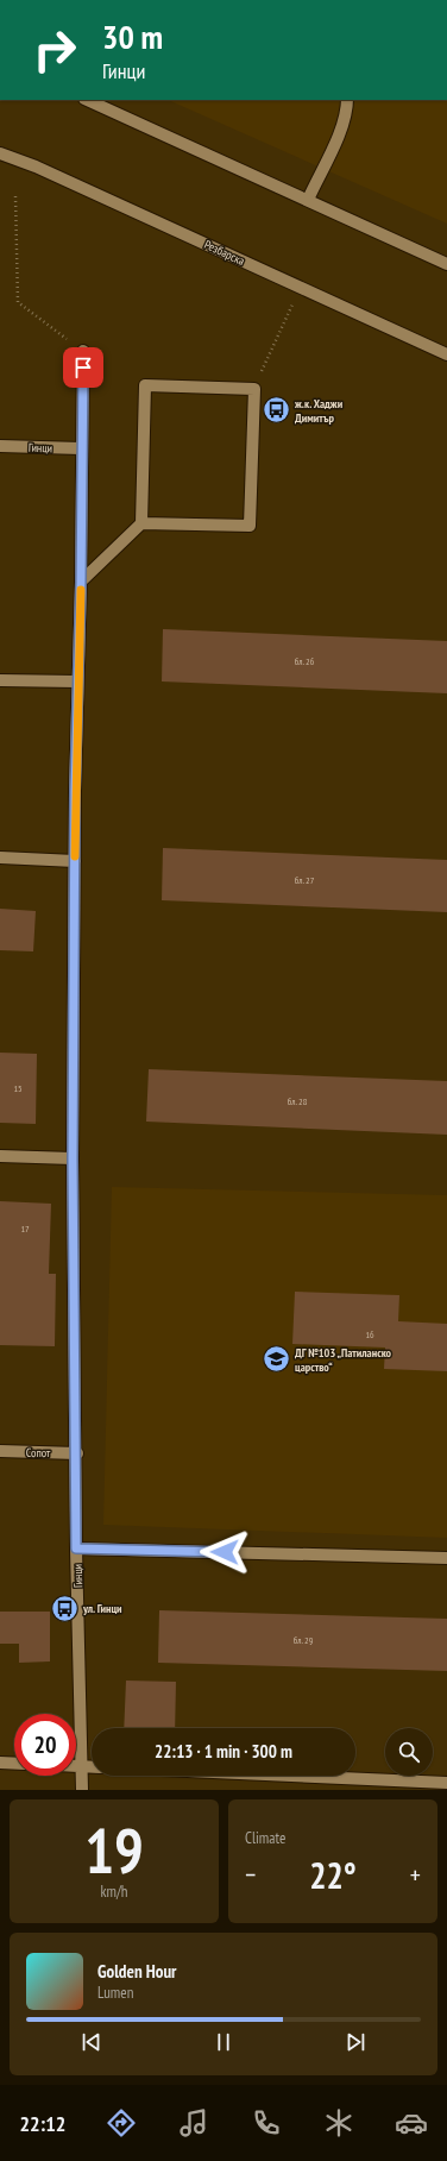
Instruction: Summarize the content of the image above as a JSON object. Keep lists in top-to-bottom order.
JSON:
{
  "streets": {
    "street": ["Резбарска", "Гинци", "Сопот"]
  },
  "crossings": [
    ["Гинци", "Сопот"]
  ],
  "places": {
    "bus stop": ["ж.к. Хаджи Димитър", "ул. Гинци"],
    "school or university": ["ДГ №103 „Патиланско царство“"]
  },
  "house_numbers": [
    "бл. 26",
    "бл. 27",
    "15",
    "бл. 28",
    "17",
    "16",
    "бл. 29"
  ],
  "page": {
    "turn": ["30 m", "Гинци"],
    "limit": "20",
    "trip": "22:13 · 1 min · 300 m",
    "tile": [
      ["19", "km/h"],
      "Climate"
    ],
    "heat": ["−", "22°", "+"],
    "song": ["Golden Hour", "Lumen"],
    "tabs": "22:12"
  }
}
